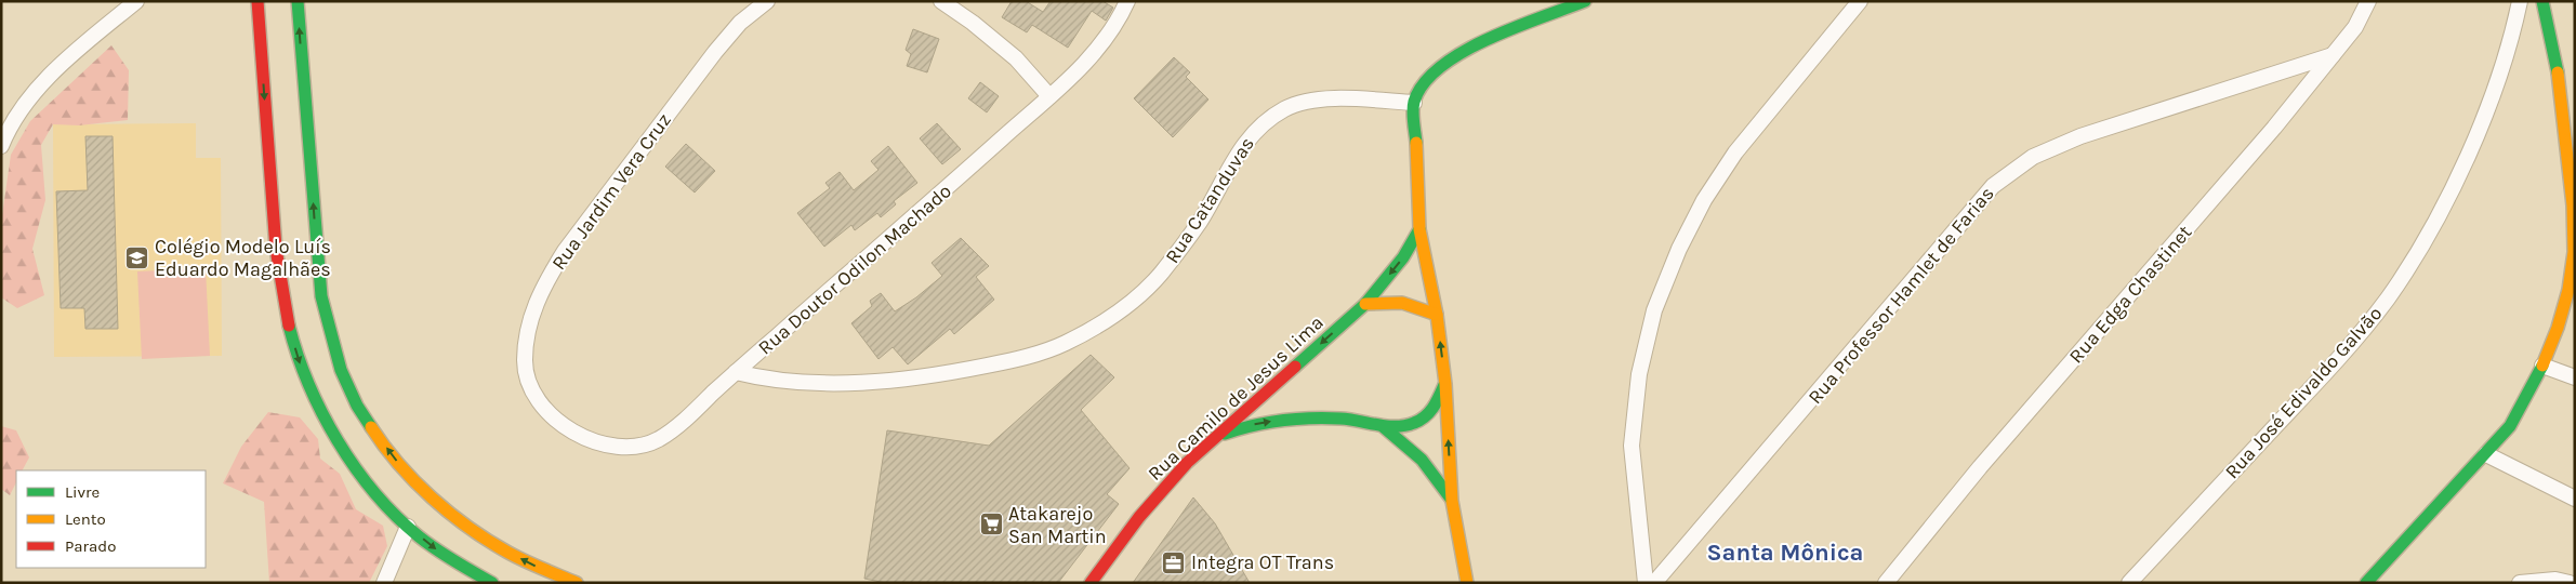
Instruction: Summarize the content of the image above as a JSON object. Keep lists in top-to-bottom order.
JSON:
{
  "streets": {
    "main road": ["Rua Camilo de Jesus Lima"],
    "street": [
      "Rua Jardim Vera Cruz",
      "Rua Catanduvas",
      "Rua Doutor Odilon Machado",
      "Rua Edga Chastinet",
      "Rua Professor Hamlet de Farias",
      "Rua José Edivaldo Galvão"
    ]
  },
  "crossings": [
    ["Rua Jardim Vera Cruz", "Rua Doutor Odilon Machado"],
    ["Rua Catanduvas", "Rua Doutor Odilon Machado"],
    ["Rua Edga Chastinet", "Rua Professor Hamlet de Farias"]
  ],
  "one_way": ["Rua Camilo de Jesus Lima"],
  "districts": ["Santa Mônica"],
  "places": {
    "school or university": ["Colégio Modelo Luís Eduardo Magalhães"],
    "supermarket": ["Atakarejo San Martin"],
    "office": ["Integra OT Trans"]
  },
  "legend": ["Livre", "Lento", "Parado"]
}
